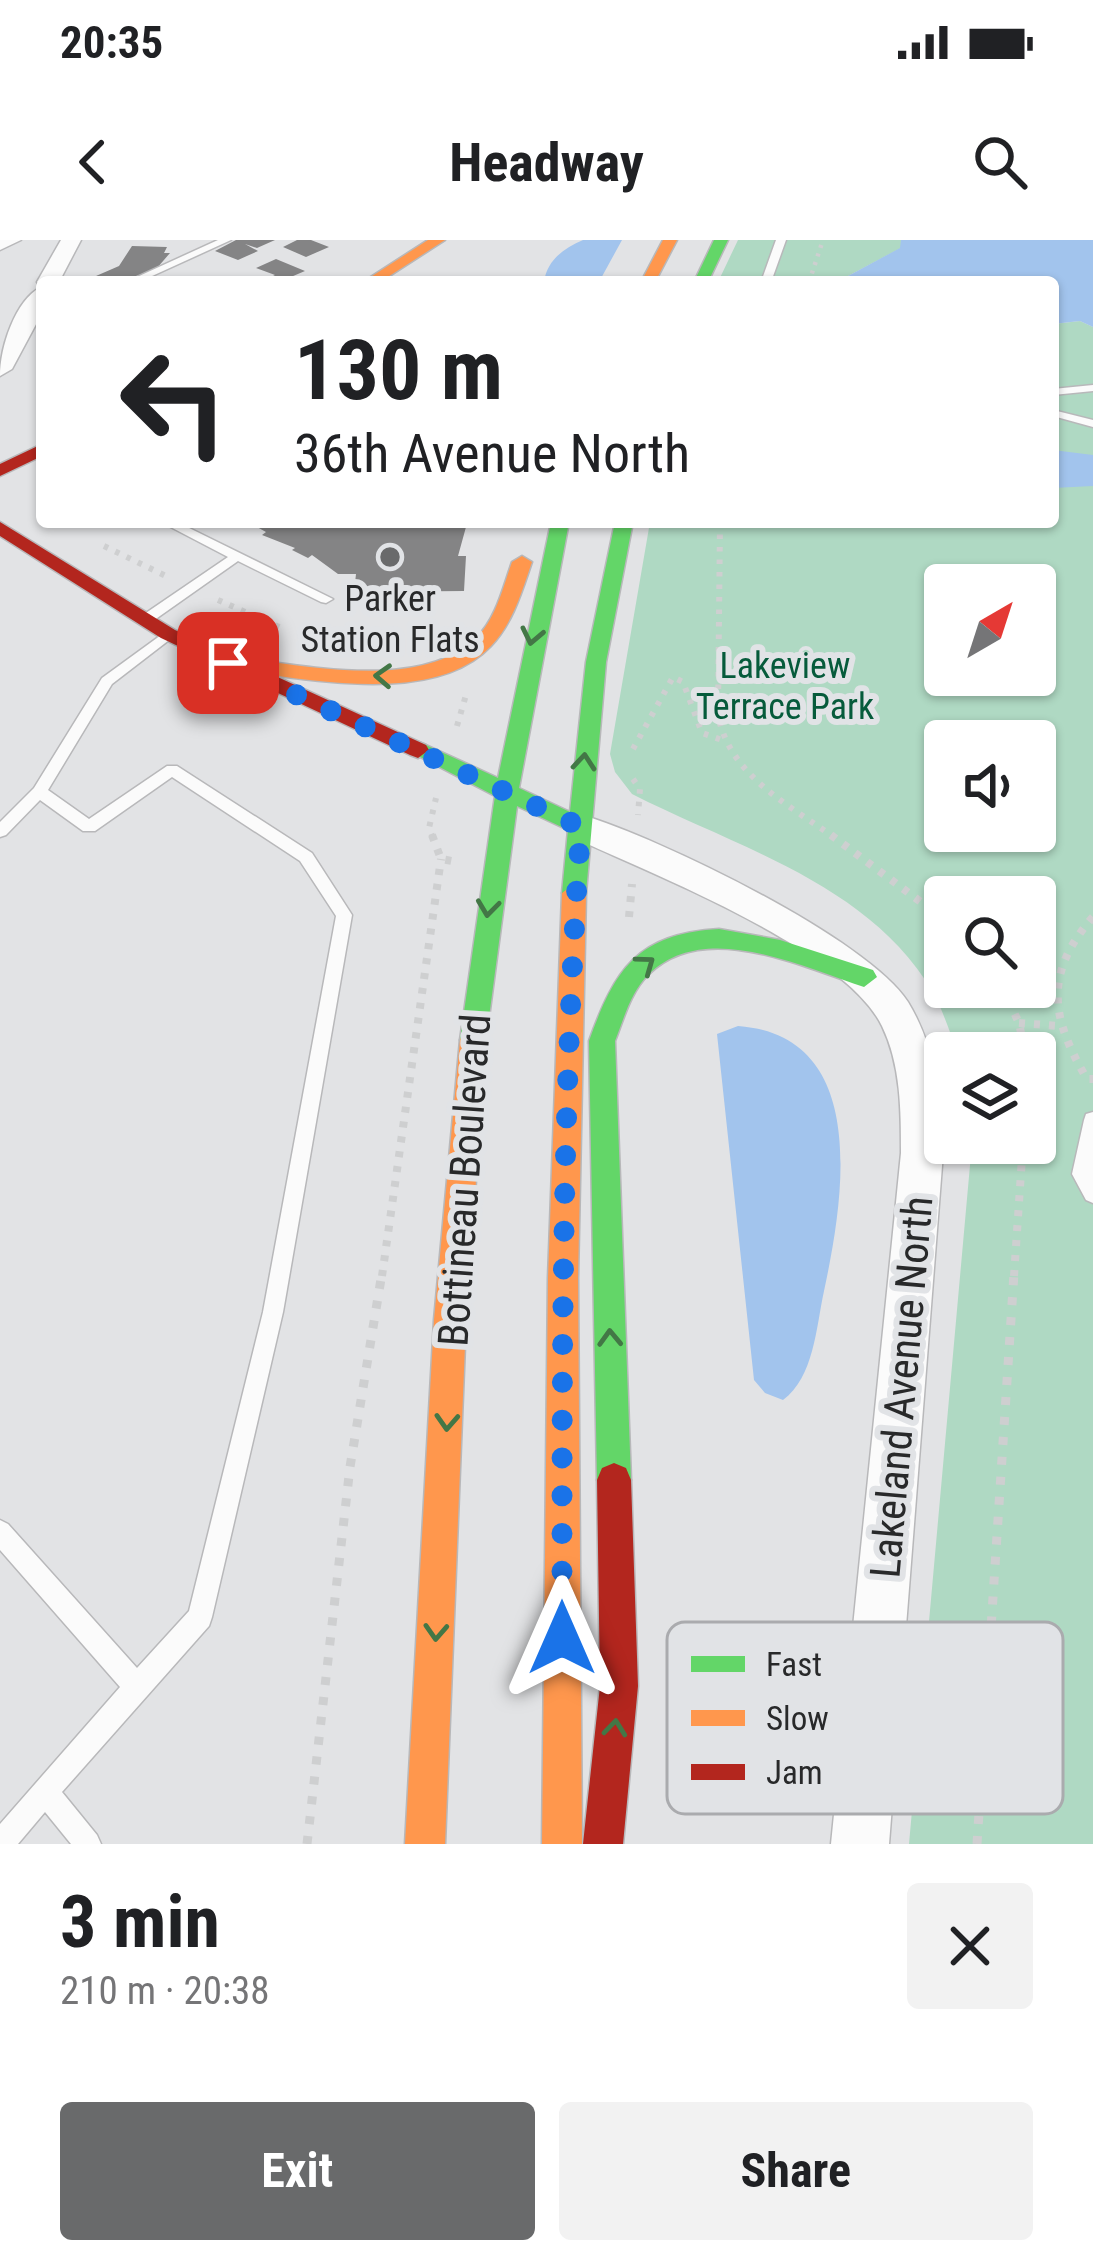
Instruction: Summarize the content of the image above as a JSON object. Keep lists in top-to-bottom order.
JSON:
{
  "streets": {
    "main road": ["Bottineau Boulevard"],
    "street": ["Lakeland Avenue North"]
  },
  "parks": ["Lakeview Terrace Park"],
  "places": ["Parker Station Flats"],
  "legend": ["Fast", "Slow", "Jam"],
  "north": "top right",
  "page": {
    "status": "20:35",
    "header": "Headway",
    "turn": ["130 m", "36th Avenue North"],
    "heading": ["3 min", "210 m · 20:38"],
    "buttons": ["Exit", "Share"]
  }
}
